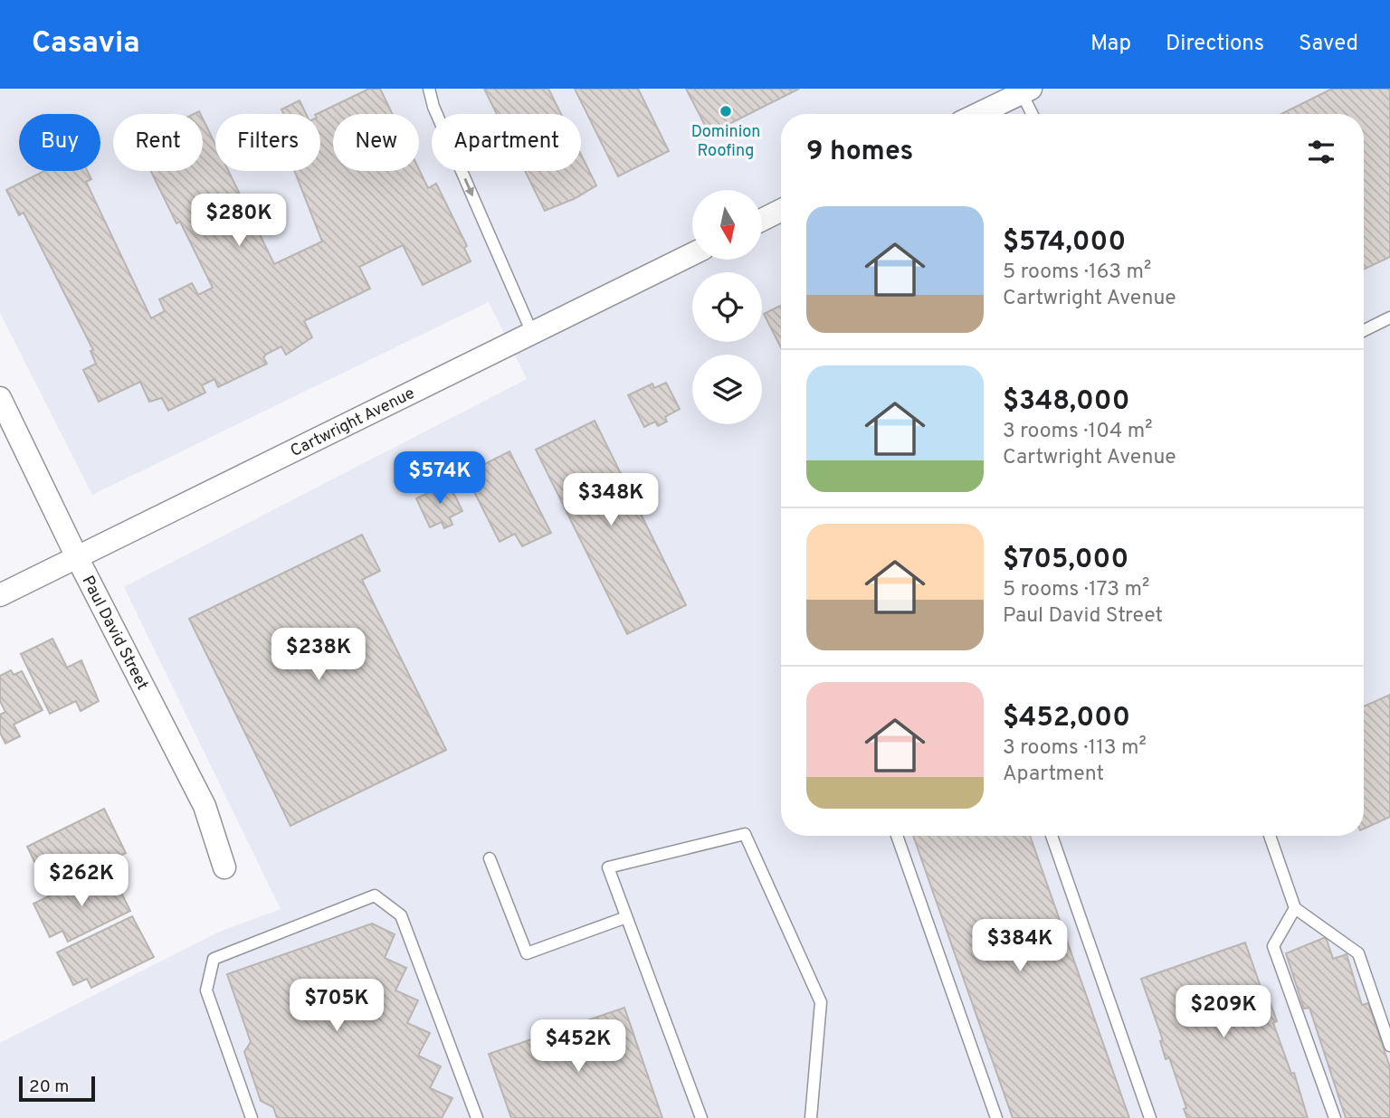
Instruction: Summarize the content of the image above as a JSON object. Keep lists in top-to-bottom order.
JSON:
{
  "streets": {
    "street": ["Cartwright Avenue", "Paul David Street"]
  },
  "crossings": [
    ["Cartwright Avenue", "Paul David Street"]
  ],
  "places": ["Dominion Roofing"],
  "scale_bar": "20 m",
  "north": "bottom",
  "page": {
    "header": "Casavia",
    "nav": ["Map", "Directions", "Saved"],
    "chip": [
      "Buy",
      "Rent",
      "Filters",
      "New",
      "Apartment"
    ],
    "heading": "9 homes",
    "list": [
      {
        "name": "$574,000",
        "note": "5 rooms · 163 m² · Cartwright Avenue"
      },
      {
        "name": "$348,000",
        "note": "3 rooms · 104 m² · Cartwright Avenue"
      },
      {
        "name": "$705,000",
        "note": "5 rooms · 173 m² · Paul David Street"
      },
      {
        "name": "$452,000",
        "note": "3 rooms · 113 m² · Apartment"
      }
    ],
    "price": [
      "$280K",
      "$574K",
      "$348K",
      "$238K",
      "$262K",
      "$384K",
      "$705K",
      "$209K",
      "$452K"
    ],
    "scale": "20 m"
  }
}
